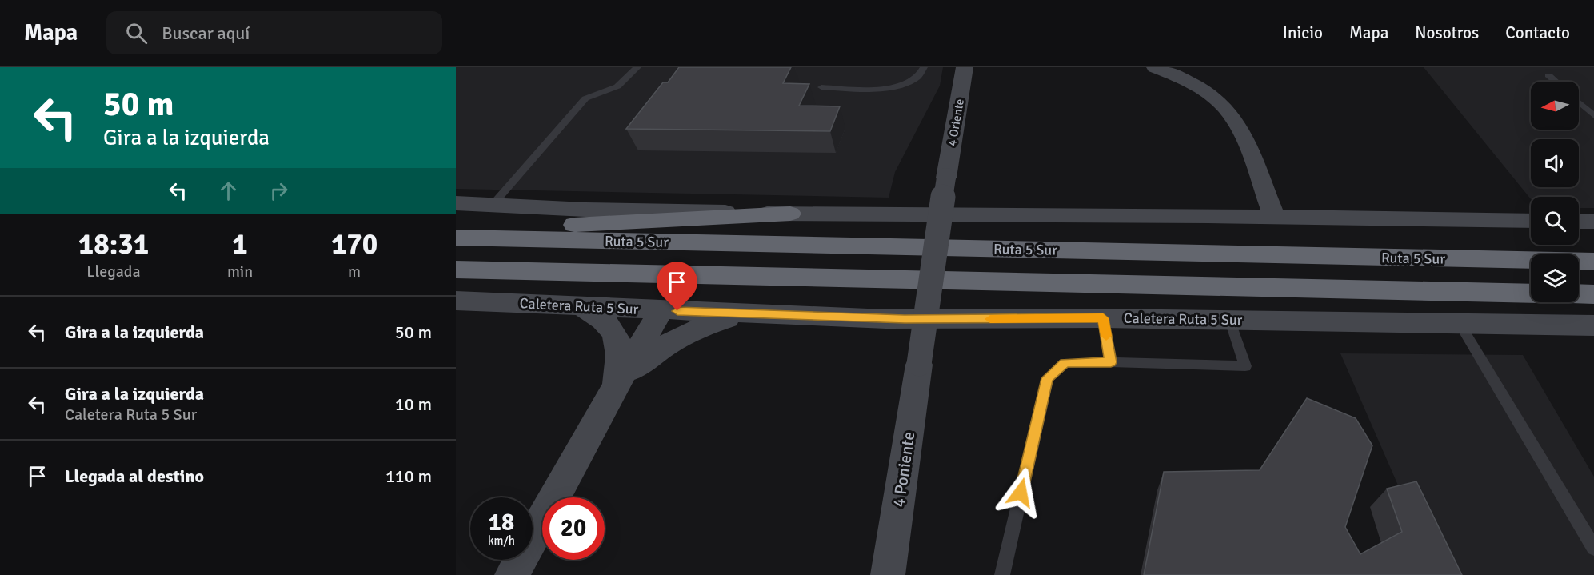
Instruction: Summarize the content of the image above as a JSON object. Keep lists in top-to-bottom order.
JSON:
{
  "streets": {
    "highway": ["Ruta 5 Sur"],
    "main road": ["4 Oriente", "Caletera Ruta 5 Sur", "4 Poniente"]
  },
  "crossings": [
    ["4 Oriente", "4 Poniente"]
  ],
  "north": "left",
  "page": {
    "header": "Mapa",
    "search": "Buscar aquí",
    "nav": [
      "Inicio",
      "Mapa",
      "Nosotros",
      "Contacto"
    ],
    "turn": ["50 m", "Gira a la izquierda"],
    "eta": [
      "18:31",
      "Llegada",
      "1",
      "min",
      "170",
      "m"
    ],
    "list": [
      {
        "name": "Gira a la izquierda",
        "value": "50 m"
      },
      {
        "name": "Gira a la izquierda",
        "note": "Caletera Ruta 5 Sur",
        "value": "10 m"
      },
      {
        "name": "Llegada al destino",
        "value": "110 m"
      }
    ],
    "speed": "18 km/h",
    "limit": "20"
  }
}
